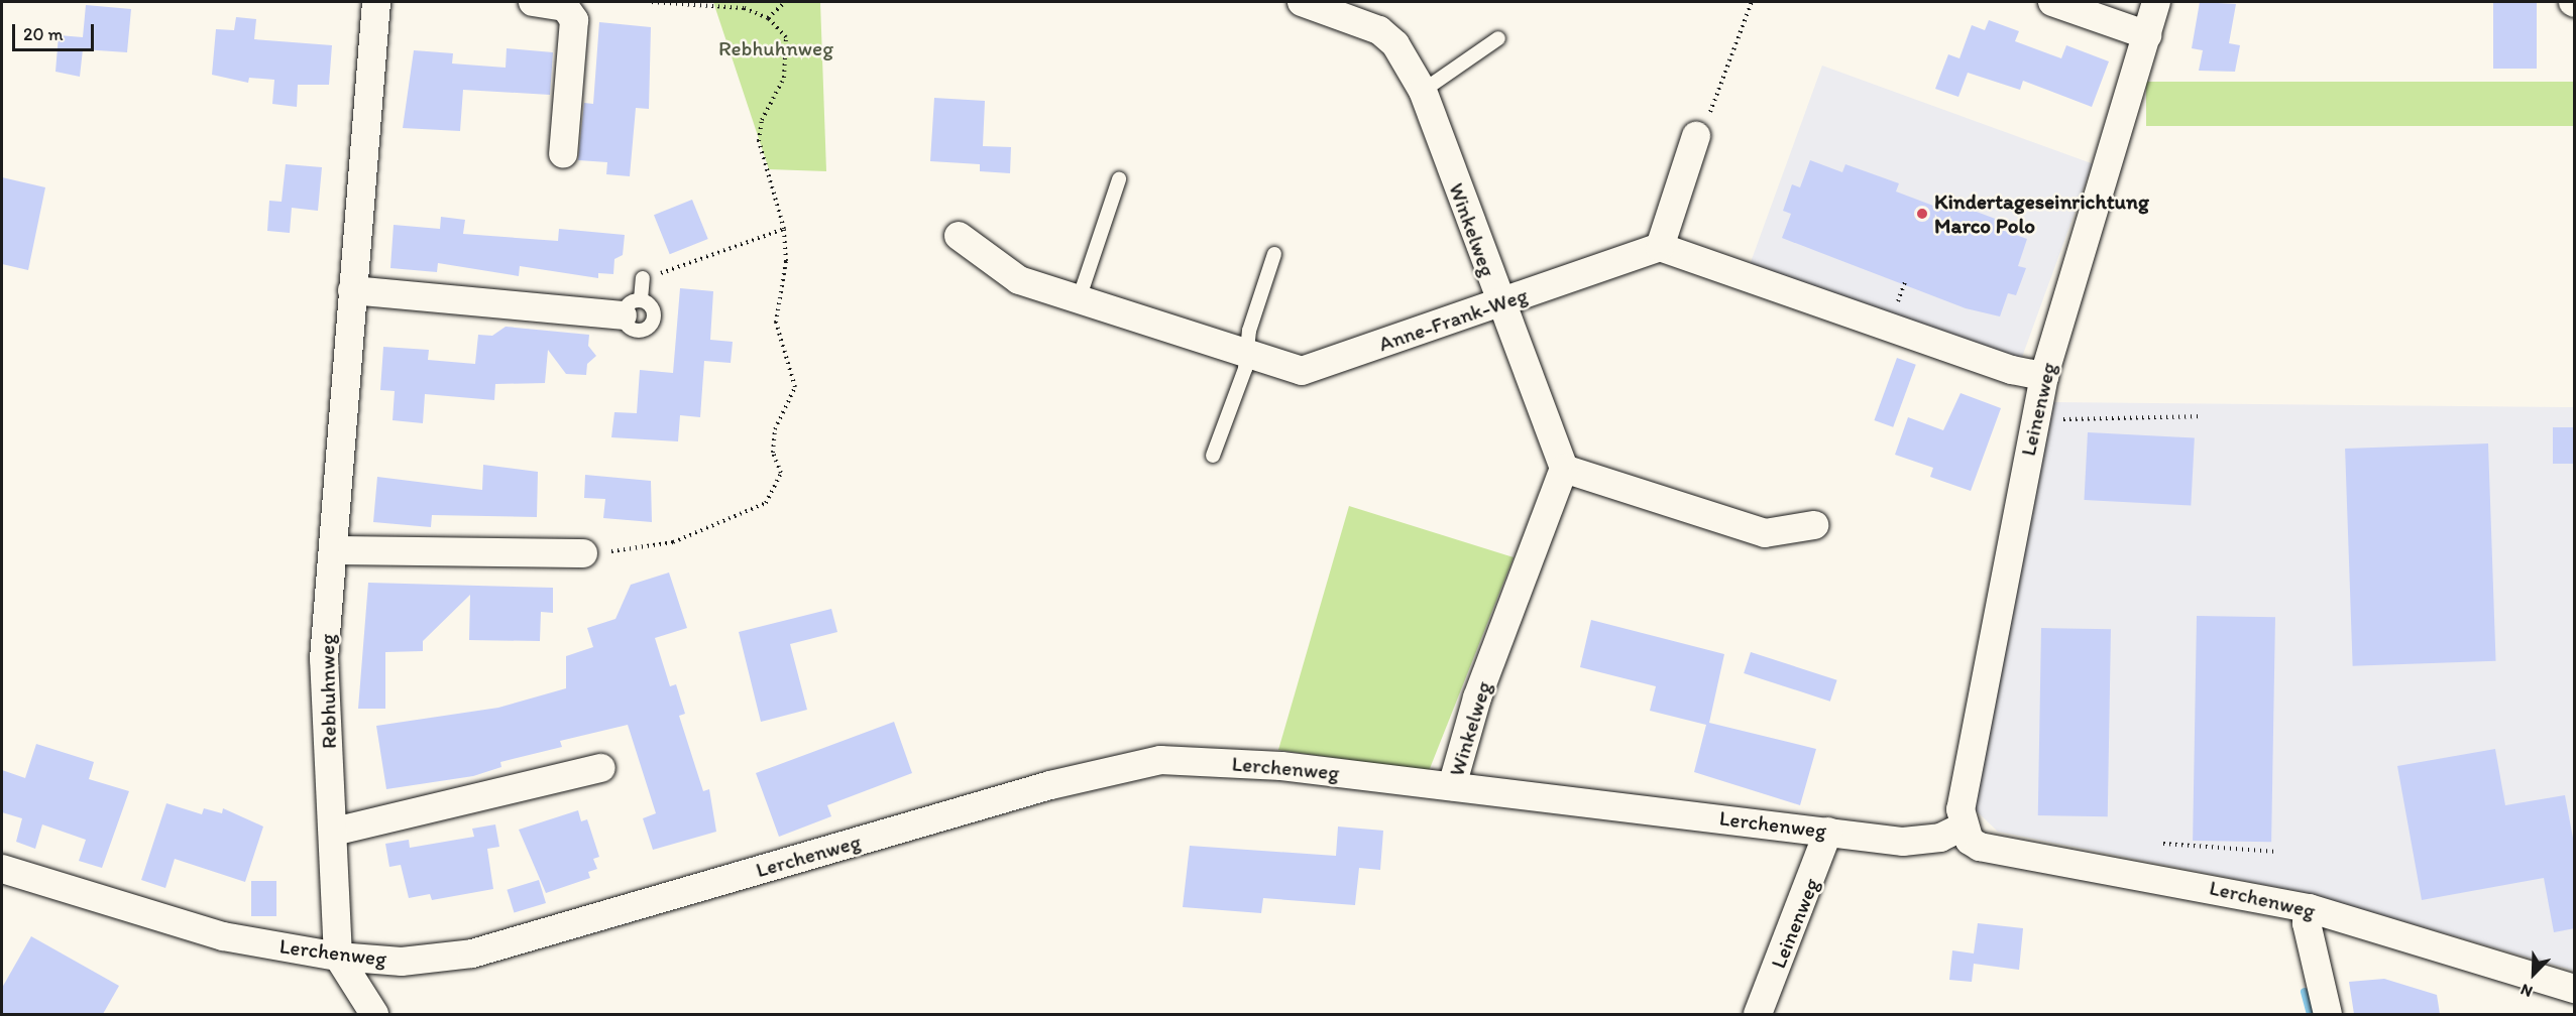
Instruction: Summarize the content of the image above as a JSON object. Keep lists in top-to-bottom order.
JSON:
{
  "streets": {
    "street": [
      "Winkelweg",
      "Anne-Frank-Weg",
      "Leinenweg",
      "Rebhuhnweg",
      "Lerchenweg"
    ]
  },
  "crossings": [
    ["Winkelweg", "Anne-Frank-Weg"],
    ["Winkelweg", "Lerchenweg"],
    ["Leinenweg", "Lerchenweg"],
    ["Rebhuhnweg", "Lerchenweg"]
  ],
  "parks": ["Rebhuhnweg"],
  "places": ["Kindertageseinrichtung Marco Polo"],
  "scale_bar": "20 m",
  "north": "bottom left"
}
